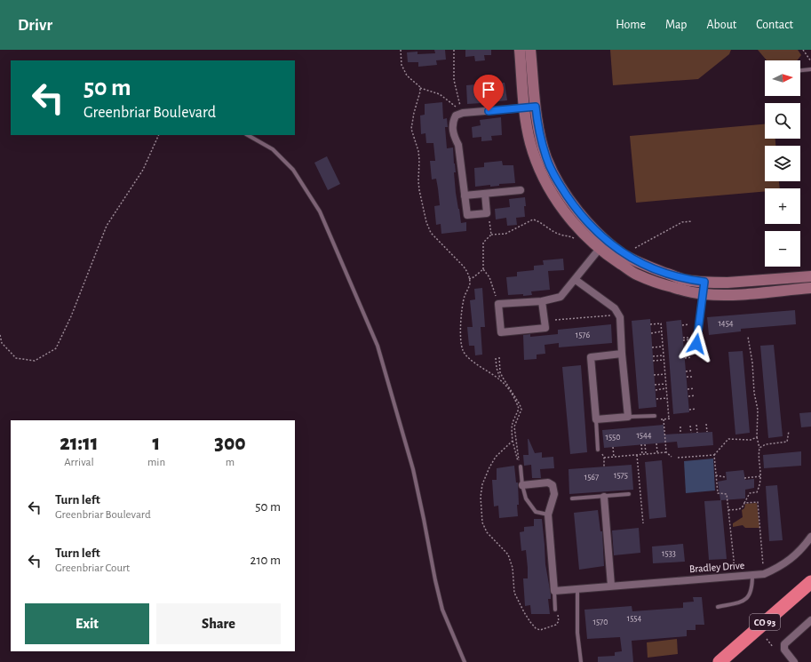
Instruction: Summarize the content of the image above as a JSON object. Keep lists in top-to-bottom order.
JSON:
{
  "streets": {
    "highway": ["CO 93"],
    "street": ["Bradley Drive"]
  },
  "house_numbers": [
    "1454",
    "1576",
    "1544",
    "1550",
    "1575",
    "1567",
    "1533",
    "1554",
    "1570"
  ],
  "north": "right",
  "page": {
    "header": "Drivr",
    "nav": [
      "Home",
      "Map",
      "About",
      "Contact"
    ],
    "map_buttons": ["+", "−"],
    "turn": ["50 m", "Greenbriar Boulevard"],
    "eta": [
      "21:11",
      "Arrival",
      "1",
      "min",
      "300",
      "m"
    ],
    "list": [
      {
        "name": "Turn left",
        "note": "Greenbriar Boulevard",
        "value": "50 m"
      },
      {
        "name": "Turn left",
        "note": "Greenbriar Court",
        "value": "210 m"
      }
    ],
    "buttons": ["Exit", "Share"]
  }
}
